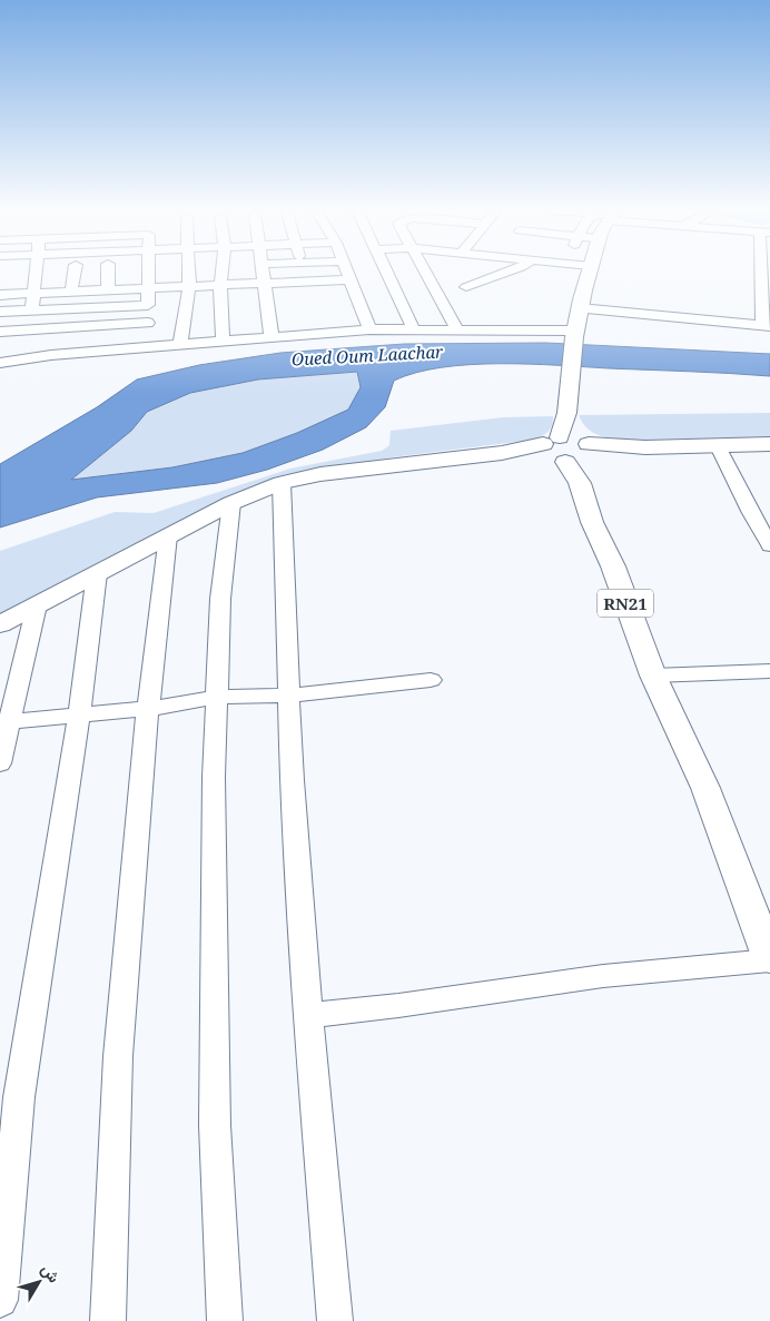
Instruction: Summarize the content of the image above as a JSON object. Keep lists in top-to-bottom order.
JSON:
{
  "streets": {
    "main road": ["RN21"]
  },
  "water": ["Oued Oum Laachar"],
  "north": "top right"
}
